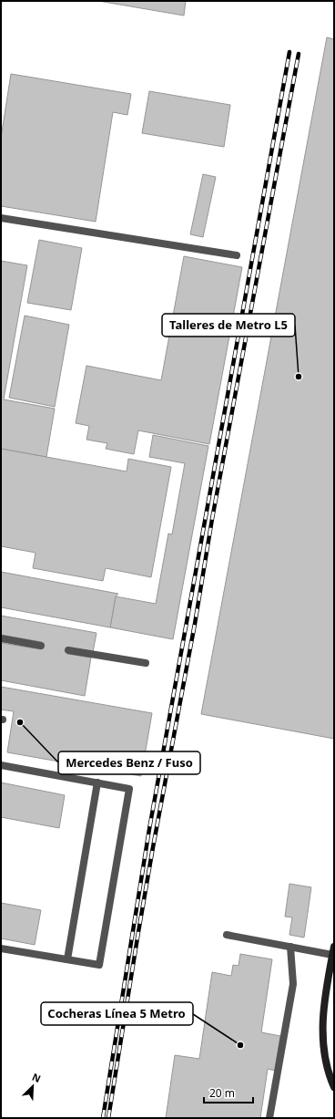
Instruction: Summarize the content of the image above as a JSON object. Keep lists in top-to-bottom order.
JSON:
{
  "places": ["Talleres de Metro L5", "Mercedes Benz / Fuso", "Cocheras Línea 5 Metro"],
  "scale_bar": "20 m",
  "north": "top right"
}
